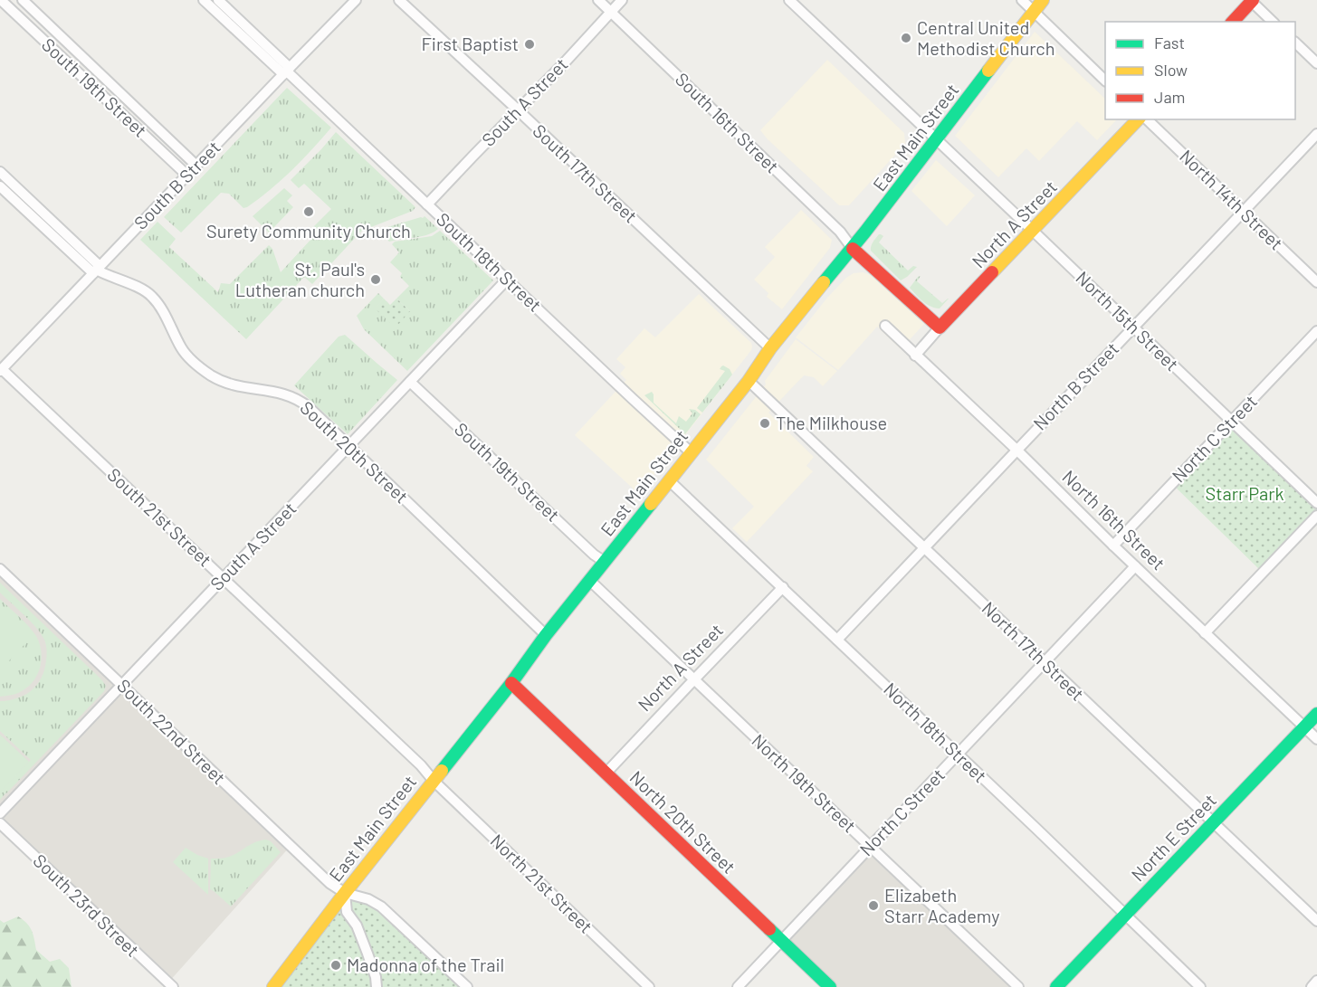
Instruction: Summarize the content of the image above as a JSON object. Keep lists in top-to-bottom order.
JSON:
{
  "streets": {
    "main road": [
      "East Main Street",
      "North A Street",
      "North 20th Street",
      "North E Street"
    ],
    "street": [
      "South 19th Street",
      "South A Street",
      "South 16th Street",
      "South 17th Street",
      "South B Street",
      "North 14th Street",
      "South 18th Street",
      "North 15th Street",
      "North B Street",
      "North C Street",
      "South 20th Street",
      "South 21st Street",
      "North 16th Street",
      "North 17th Street",
      "South 22nd Street",
      "North 18th Street",
      "North 19th Street",
      "North 21st Street",
      "South 23rd Street"
    ]
  },
  "crossings": [
    ["South 19th Street", "South A Street"],
    ["South 19th Street", "East Main Street"],
    ["South 19th Street", "South B Street"],
    ["South A Street", "South 16th Street"],
    ["South A Street", "South 17th Street"],
    ["South A Street", "South 18th Street"],
    ["South A Street", "South 20th Street"],
    ["South A Street", "South 21st Street"],
    ["South A Street", "South 22nd Street"],
    ["South 16th Street", "East Main Street"],
    ["East Main Street", "South 17th Street"],
    ["East Main Street", "South 18th Street"],
    ["East Main Street", "North 15th Street"],
    ["East Main Street", "South 20th Street"],
    ["East Main Street", "South 21st Street"],
    ["East Main Street", "North 17th Street"],
    ["East Main Street", "South 22nd Street"],
    ["East Main Street", "North 18th Street"],
    ["East Main Street", "North 19th Street"],
    ["East Main Street", "North 20th Street"],
    ["East Main Street", "North 21st Street"],
    ["South B Street", "South 18th Street"],
    ["South B Street", "South 20th Street"],
    ["South B Street", "South 21st Street"],
    ["North 14th Street", "North B Street"],
    ["North A Street", "North 15th Street"],
    ["North A Street", "North 16th Street"],
    ["North A Street", "North 18th Street"],
    ["North A Street", "North 19th Street"],
    ["North A Street", "North 20th Street"],
    ["North 15th Street", "North B Street"],
    ["North 15th Street", "North C Street"],
    ["North B Street", "North 16th Street"],
    ["North B Street", "North 17th Street"],
    ["North B Street", "North 18th Street"],
    ["North C Street", "North 16th Street"],
    ["North C Street", "North 17th Street"],
    ["North C Street", "North 18th Street"],
    ["North C Street", "North 19th Street"],
    ["North C Street", "North 20th Street"],
    ["South 21st Street", "North 21st Street"],
    ["North 16th Street", "North E Street"],
    ["North 17th Street", "North E Street"],
    ["North 18th Street", "North E Street"]
  ],
  "parks": ["Starr Park"],
  "places": [
    "Central United Methodist Church",
    "First Baptist",
    "Surety Community Church",
    "St. Paul's Lutheran church",
    "The Milkhouse",
    "Elizabeth Starr Academy",
    "Madonna of the Trail"
  ],
  "legend": ["Fast", "Slow", "Jam"]
}
